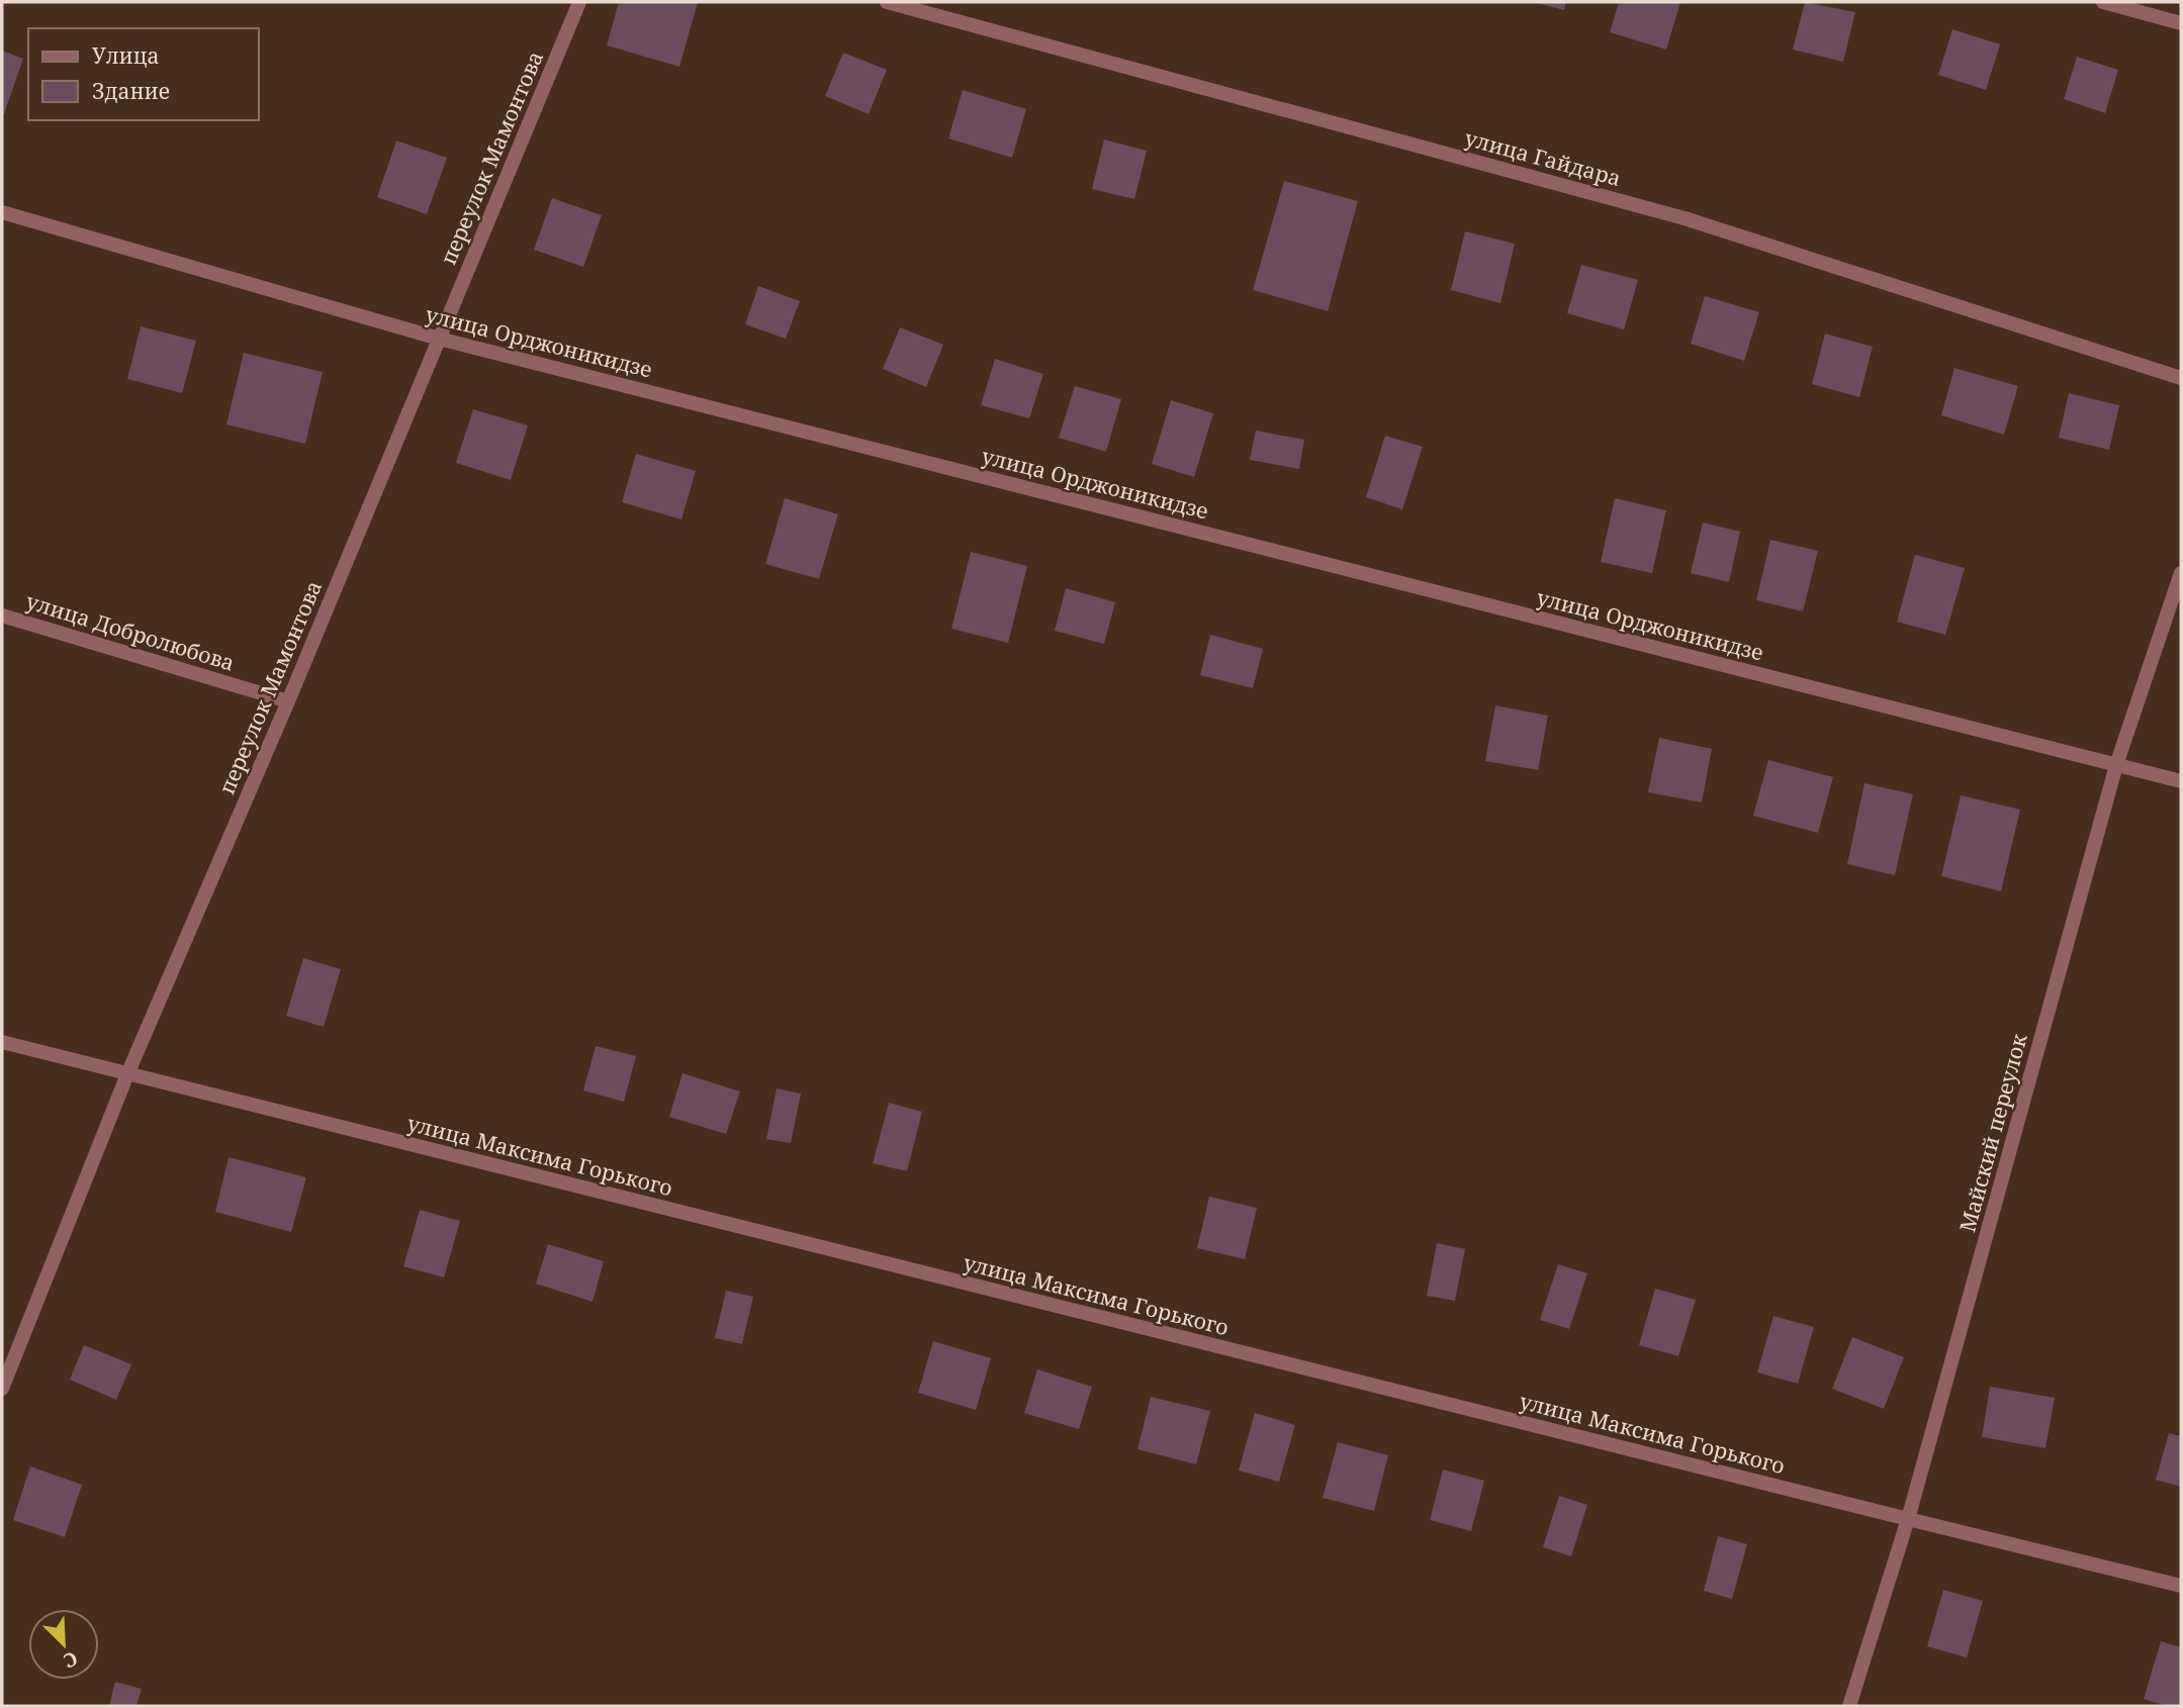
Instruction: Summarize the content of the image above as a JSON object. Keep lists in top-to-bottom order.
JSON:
{
  "streets": {
    "street": [
      "переулок Мамонтова",
      "улица Гайдара",
      "улица Орджоникидзе",
      "улица Добролюбова",
      "Майский переулок",
      "улица Максима Горького"
    ]
  },
  "crossings": [
    ["переулок Мамонтова", "улица Орджоникидзе"],
    ["переулок Мамонтова", "улица Добролюбова"],
    ["переулок Мамонтова", "улица Максима Горького"],
    ["улица Орджоникидзе", "Майский переулок"],
    ["Майский переулок", "улица Максима Горького"]
  ],
  "legend": ["Улица", "Здание"],
  "north": "bottom right"
}
